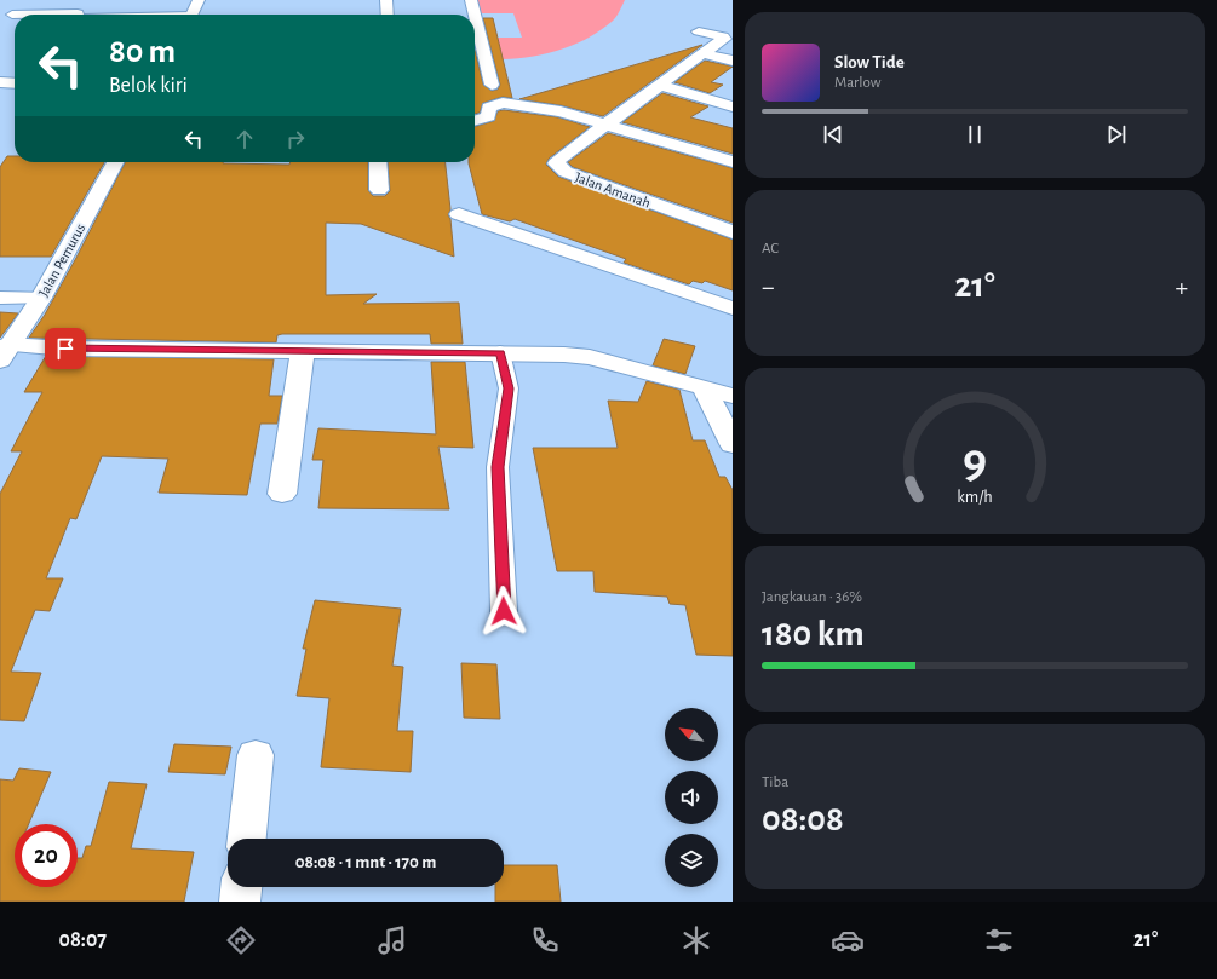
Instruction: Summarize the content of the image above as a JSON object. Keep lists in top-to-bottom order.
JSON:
{
  "streets": {
    "street": ["Jalan Amanah", "Jalan Pemurus"]
  },
  "north": "top left",
  "page": {
    "turn": ["80 m", "Belok kiri"],
    "song": ["Slow Tide", "Marlow"],
    "tile": [
      "AC",
      ["Jangkauan · 36%", "180 km"],
      ["Tiba", "08:08"]
    ],
    "heat": ["−", "21°", "+"],
    "limit": "20",
    "trip": "08:08 · 1 mnt · 170 m",
    "tabs": ["08:07", "21°"],
    "gauge": ["9", "km/h"]
  }
}
